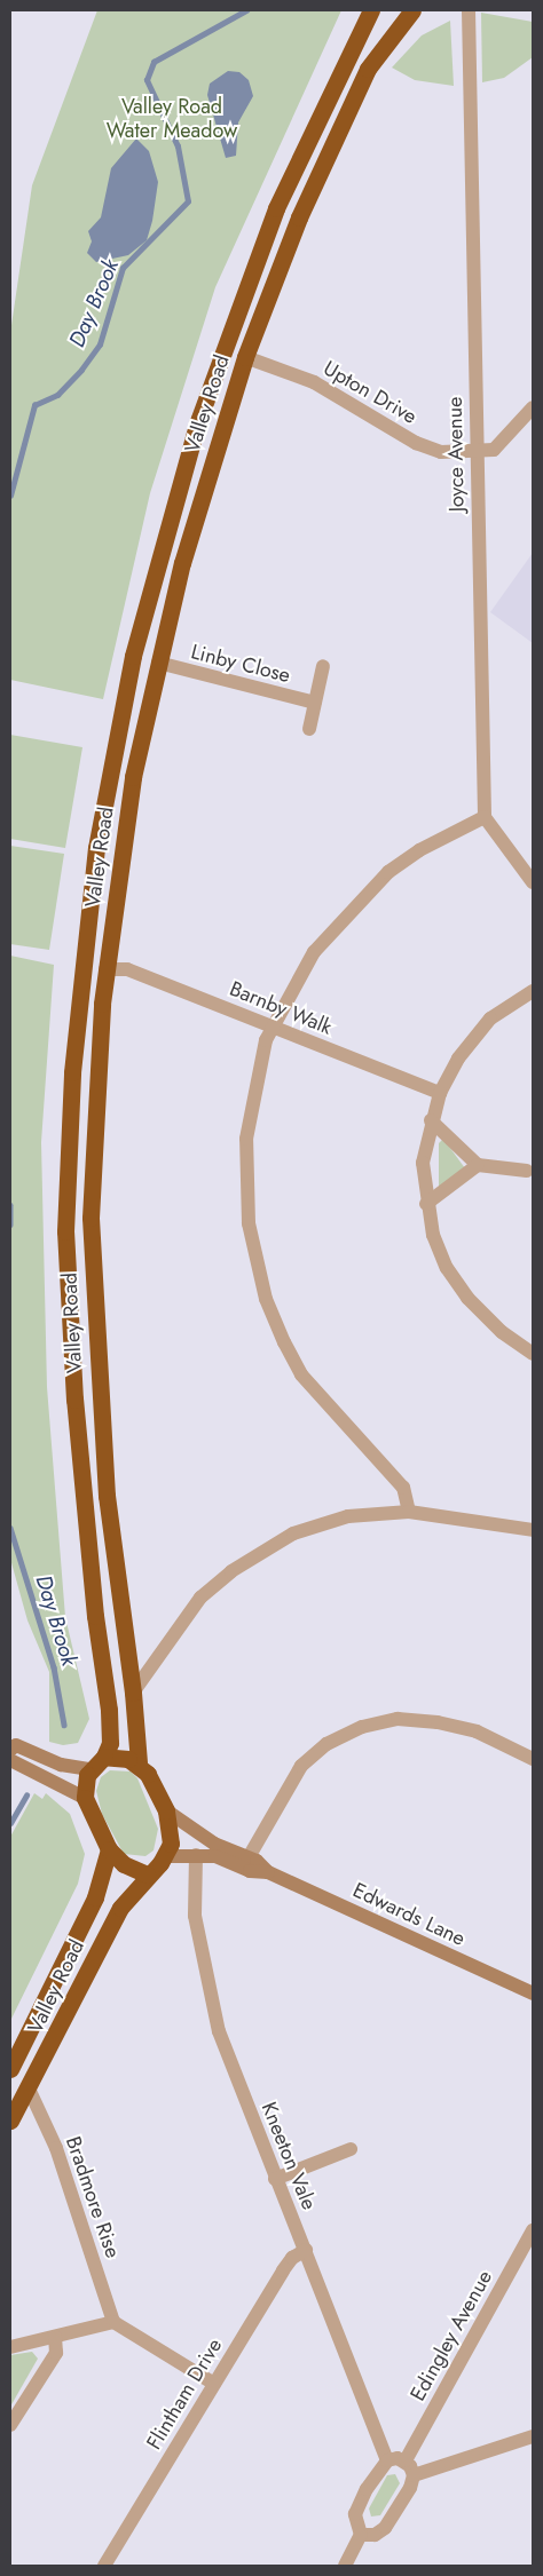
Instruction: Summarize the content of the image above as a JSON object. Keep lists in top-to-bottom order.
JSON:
{
  "streets": {
    "highway": ["Valley Road"],
    "street": [
      "Upton Drive",
      "Joyce Avenue",
      "Linby Close",
      "Barnby Walk",
      "Edwards Lane",
      "Kneeton Vale",
      "Bradmore Rise",
      "Edingley Avenue",
      "Flintham Drive"
    ]
  },
  "crossings": [
    ["Upton Drive", "Valley Road"],
    ["Upton Drive", "Joyce Avenue"],
    ["Valley Road", "Linby Close"],
    ["Valley Road", "Barnby Walk"],
    ["Valley Road", "Edwards Lane"],
    ["Valley Road", "Bradmore Rise"],
    ["Edwards Lane", "Kneeton Vale"],
    ["Kneeton Vale", "Flintham Drive"]
  ],
  "water": ["Day Brook"],
  "parks": ["Valley Road Water Meadow"]
}
